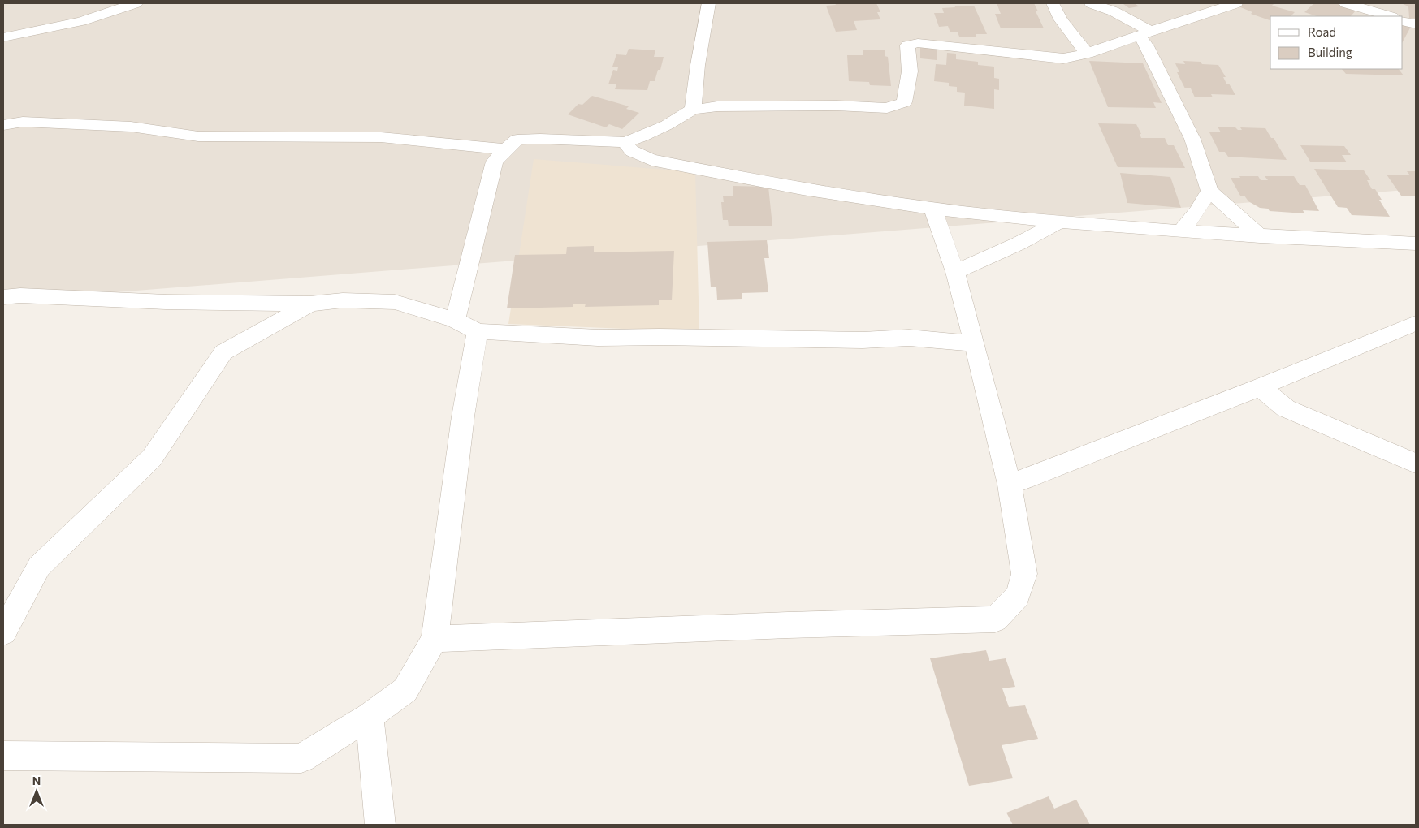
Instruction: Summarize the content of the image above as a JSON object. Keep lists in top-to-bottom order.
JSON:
{
  "legend": ["Road", "Building"],
  "north": "top"
}
